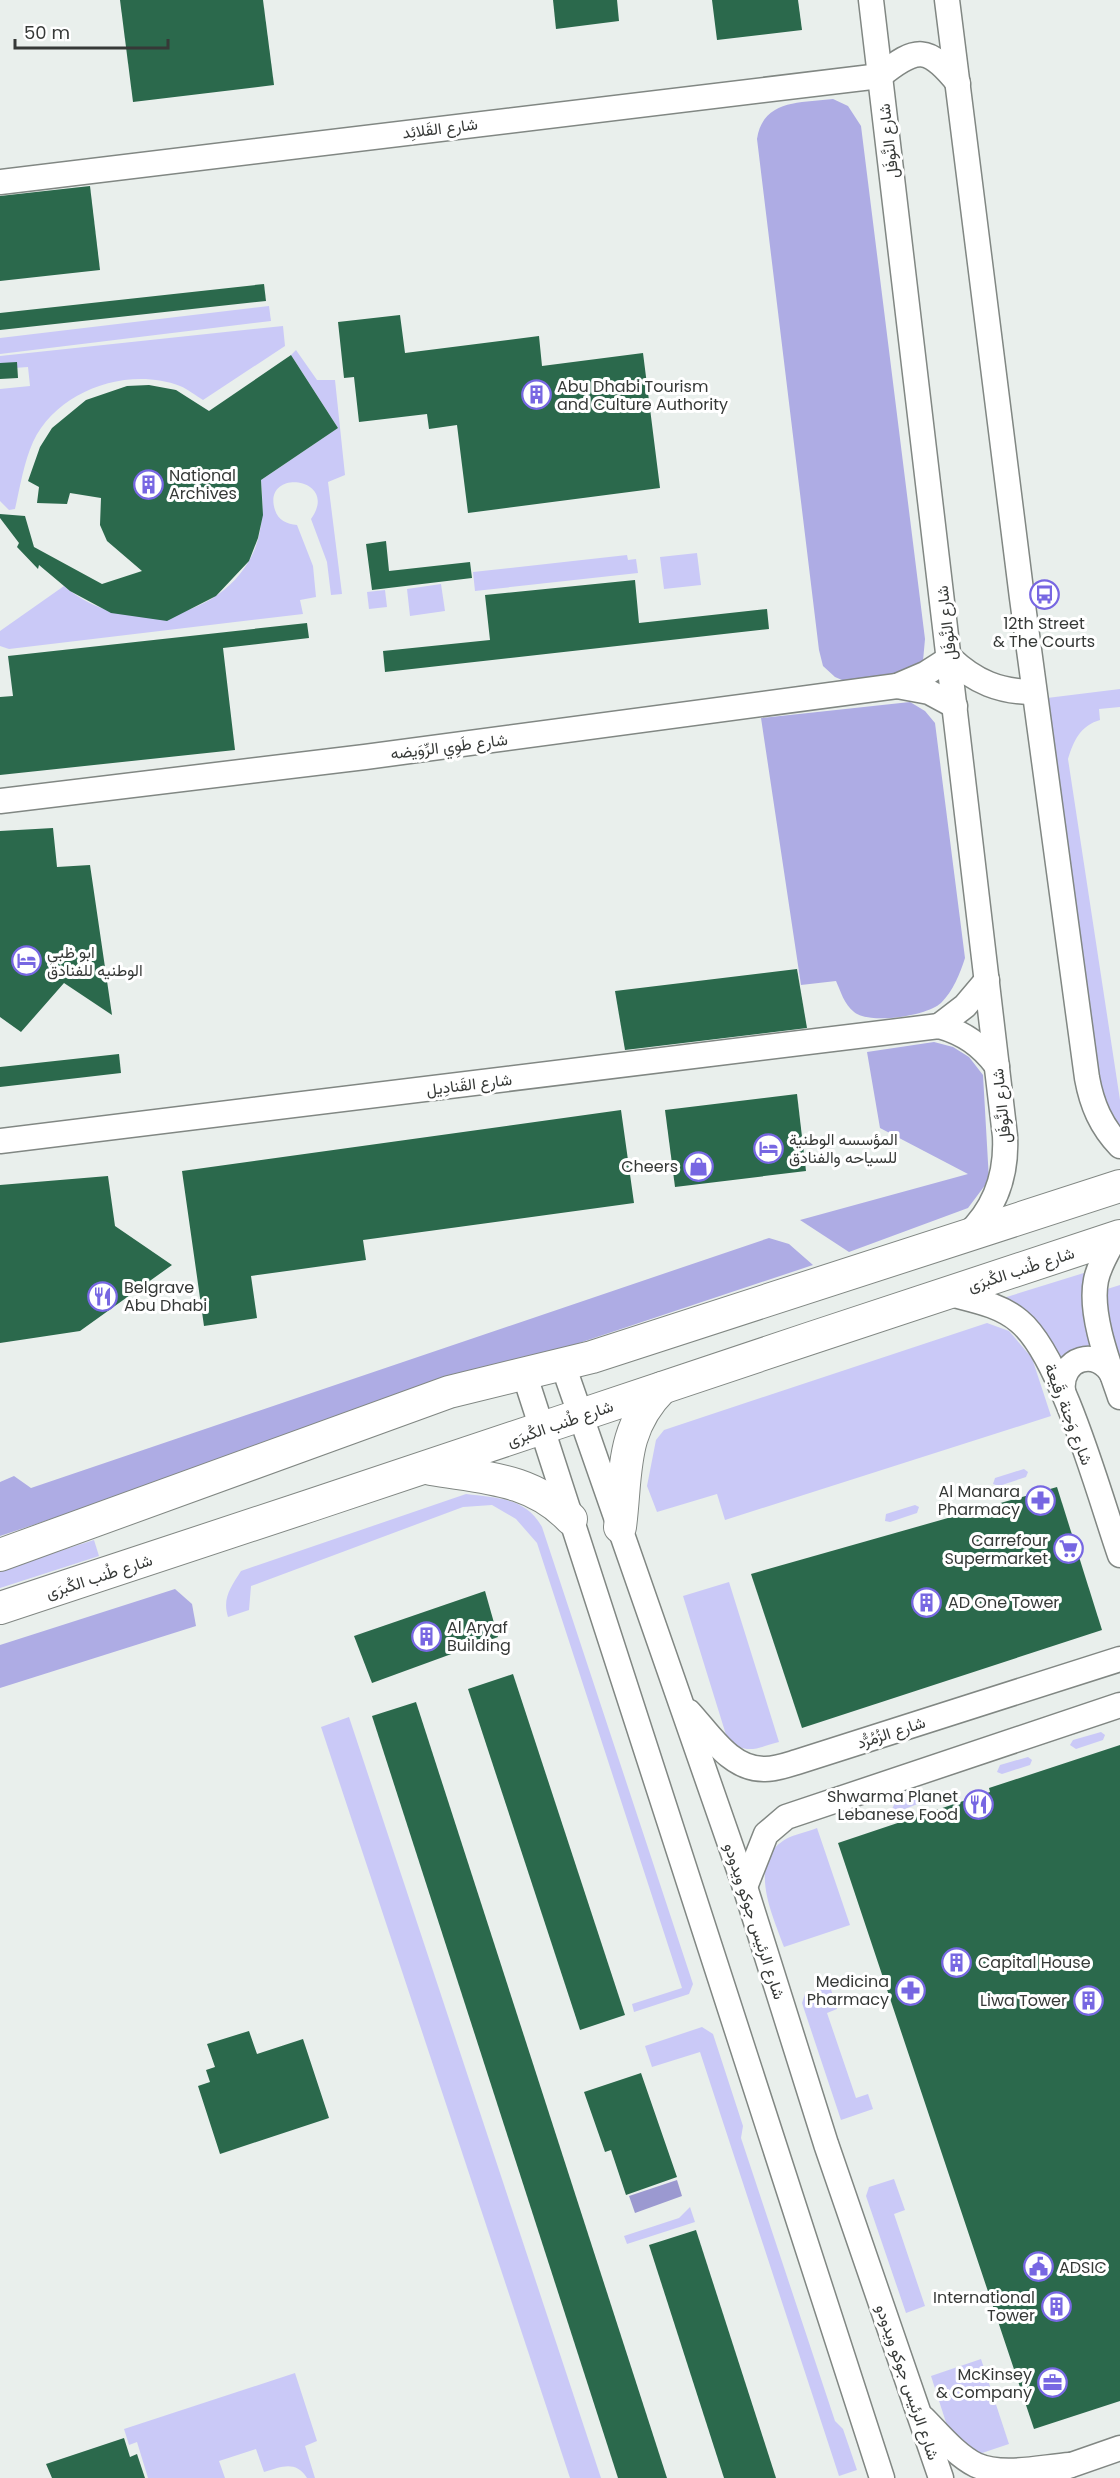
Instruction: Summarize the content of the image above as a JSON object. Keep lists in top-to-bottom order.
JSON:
{
  "streets": {
    "main road": ["شارع طُنب الكُبرَى"],
    "street": [
      "شارع القَلائِد",
      "شارع النَّوفَل",
      "شارع طَوِي الرِّوَيضه",
      "شارع القَنادِيل",
      "شارع وَجنة رقَيعة",
      "شارع الزُمُرُّد",
      "شارع الرئيس جوكو ويدودو"
    ]
  },
  "crossings": [
    ["شارع القَلائِد", "شارع النَّوفَل"],
    ["شارع النَّوفَل", "شارع طَوِي الرِّوَيضه"],
    ["شارع النَّوفَل", "شارع القَنادِيل"],
    ["شارع طُنب الكُبرَى", "شارع وَجنة رقَيعة"],
    ["شارع طُنب الكُبرَى", "شارع الرئيس جوكو ويدودو"],
    ["شارع الزُمُرُّد", "شارع الرئيس جوكو ويدودو"]
  ],
  "places": {
    "building": [
      "Abu Dhabi Tourism and Culture Authority",
      "National Archives",
      "AD One Tower",
      "Al Aryaf Building",
      "Capital House",
      "Liwa Tower",
      "International Tower"
    ],
    "bus stop": ["12th Street & The Courts"],
    "hotel": ["ابو ظبي الوطنيه للفنادق", "المؤسسه الوطنية للسياحه والفنادق"],
    "shop": ["Cheers"],
    "restaurant": ["Belgrave Abu Dhabi", "Shwarma Planet Lebanese Food"],
    "pharmacy": ["Al Manara Pharmacy", "Medicina Pharmacy"],
    "supermarket": ["Carrefour Supermarket"],
    "public building": ["ADSIC"],
    "office": ["McKinsey & Company"]
  },
  "scale_bar": "50 m"
}
